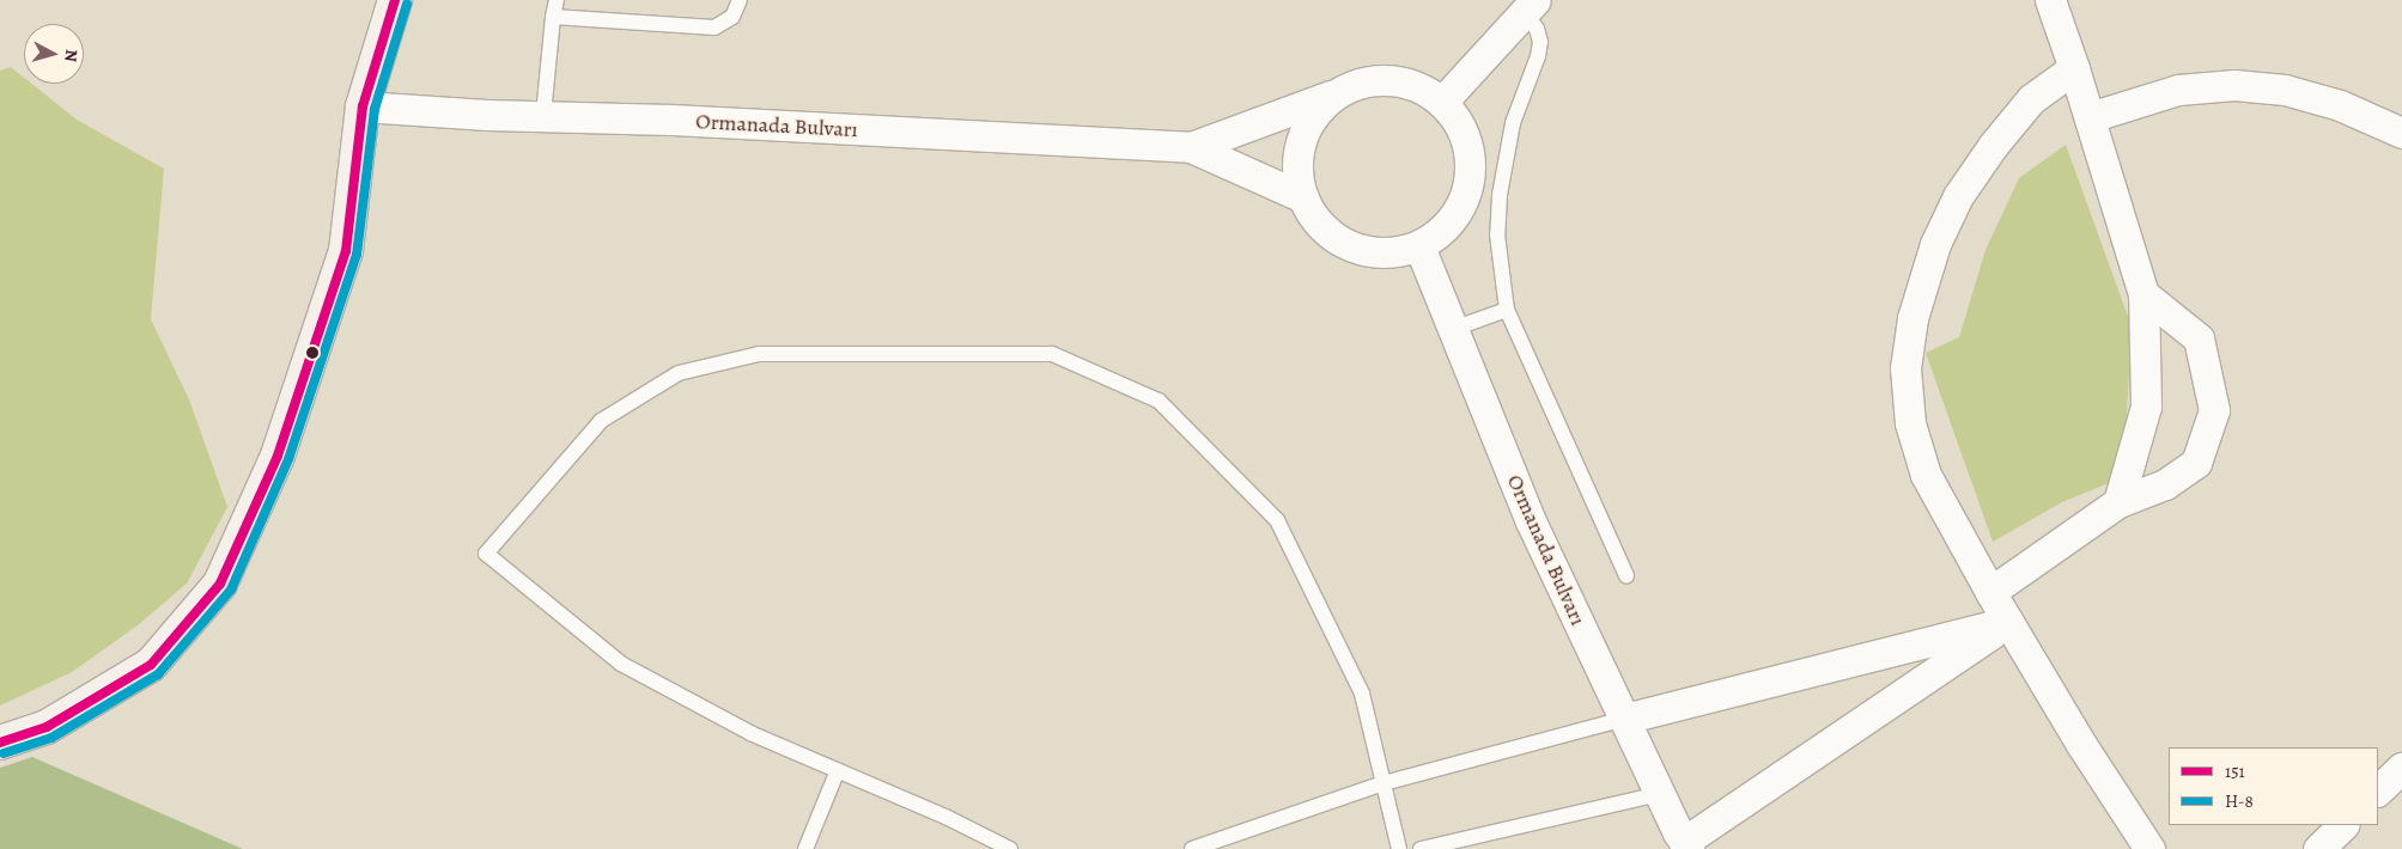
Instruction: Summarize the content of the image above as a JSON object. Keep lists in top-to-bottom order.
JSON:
{
  "streets": {
    "street": ["Ormanada Bulvarı"]
  },
  "lines": ["transit line 151", "transit line H-8"],
  "legend": ["151", "H-8"],
  "north": "right"
}
